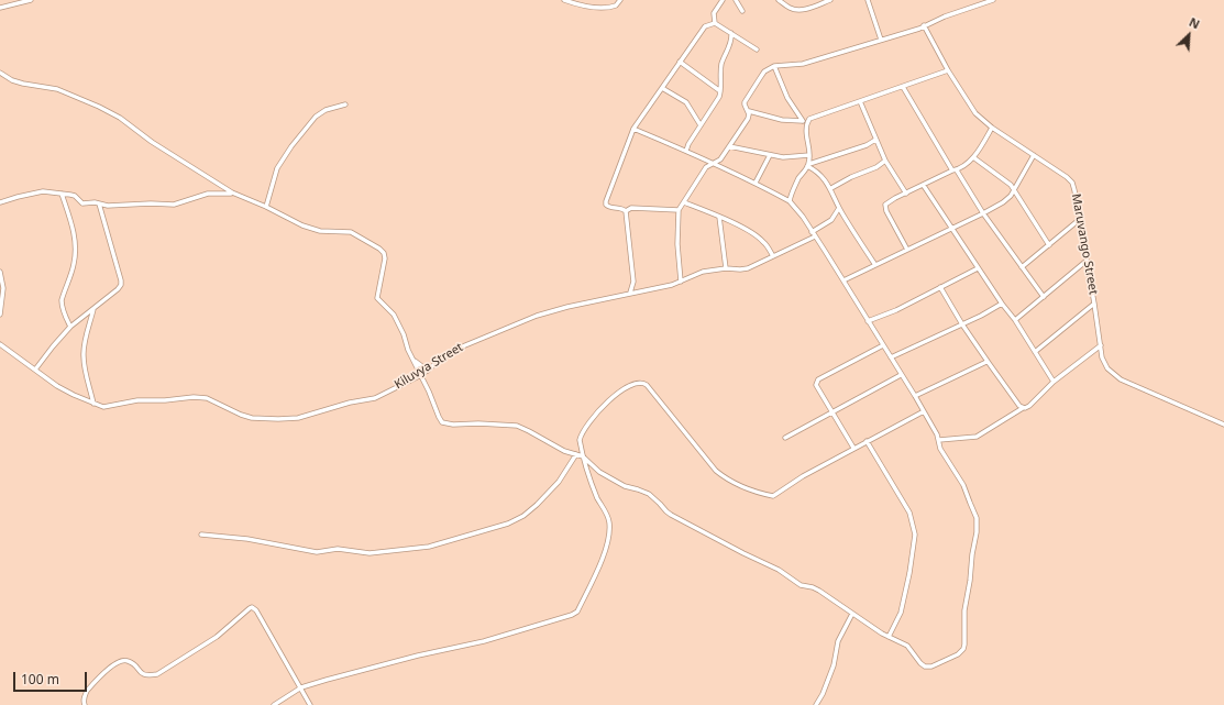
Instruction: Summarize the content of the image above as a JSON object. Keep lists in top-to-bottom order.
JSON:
{
  "streets": {
    "street": ["Maruvango Street", "Kiluvya Street"]
  },
  "scale_bar": "100 m",
  "north": "top right"
}
